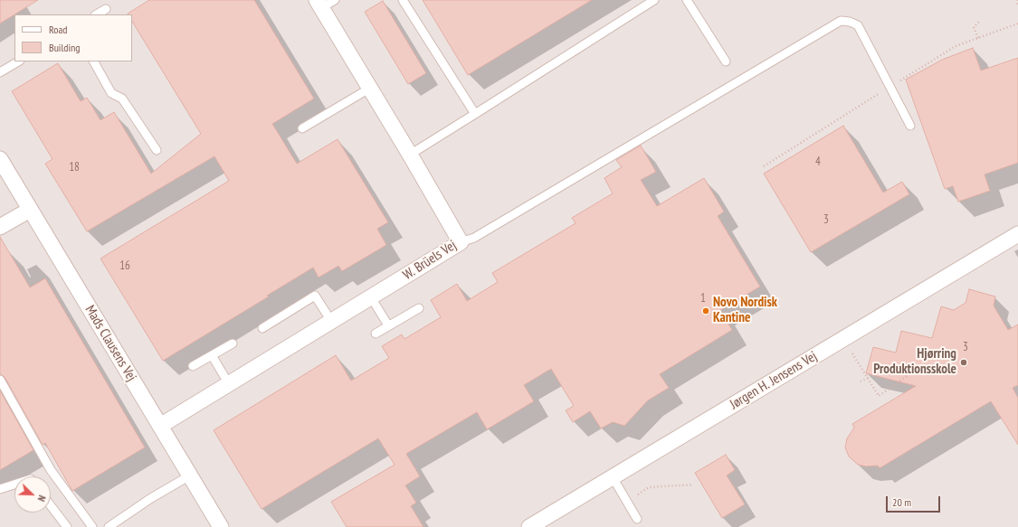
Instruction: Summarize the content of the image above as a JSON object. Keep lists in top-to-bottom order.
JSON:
{
  "streets": {
    "street": ["W. Brüels Vej", "Mads Clausens Vej", "Jørgen H. Jensens Vej"]
  },
  "crossings": [
    ["W. Brüels Vej", "Mads Clausens Vej"]
  ],
  "places": ["Novo Nordisk Kantine", "Hjørring Produktionsskole"],
  "house_numbers": [
    "4",
    "18",
    "3",
    "16",
    "1",
    "3"
  ],
  "legend": ["Road", "Building"],
  "scale_bar": "20 m",
  "north": "bottom right"
}
